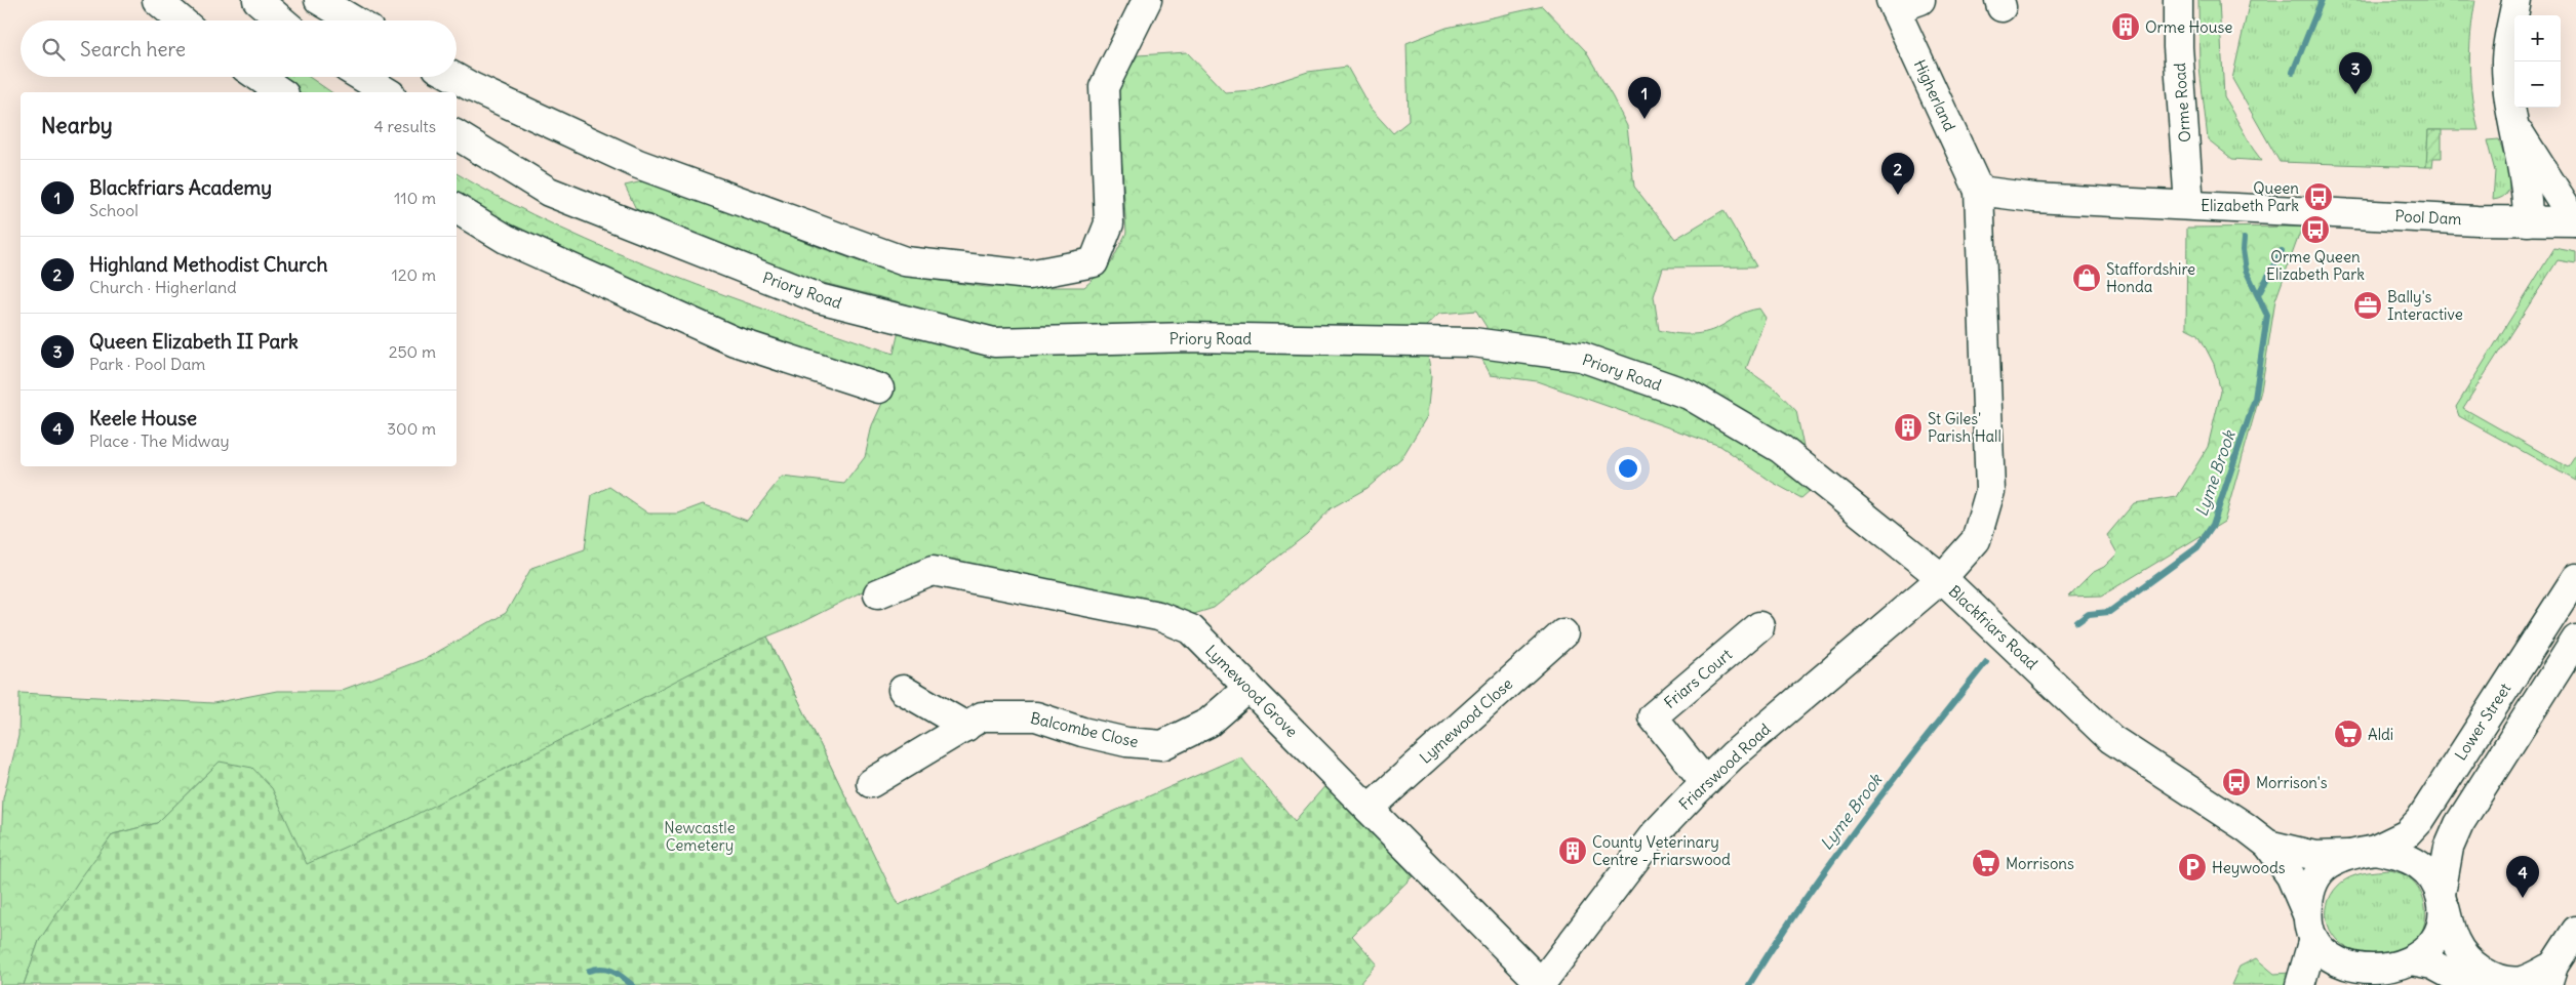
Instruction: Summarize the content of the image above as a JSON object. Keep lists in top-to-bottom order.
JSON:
{
  "streets": {
    "main road": [
      "Higherland",
      "Orme Road",
      "Pool Dam",
      "Priory Road",
      "Blackfriars Road",
      "Friars Court",
      "Lymewood Grove",
      "Lymewood Close",
      "Lower Street",
      "Balcombe Close",
      "Friarswood Road"
    ]
  },
  "crossings": [
    ["Higherland", "Blackfriars Road"],
    ["Orme Road", "Pool Dam"],
    ["Priory Road", "Blackfriars Road"],
    ["Priory Road", "Friarswood Road"],
    ["Blackfriars Road", "Lower Street"],
    ["Blackfriars Road", "Friarswood Road"],
    ["Friars Court", "Friarswood Road"],
    ["Lymewood Grove", "Lymewood Close"],
    ["Lymewood Grove", "Balcombe Close"],
    ["Lymewood Grove", "Friarswood Road"]
  ],
  "water": ["Lyme Brook"],
  "parks": ["Newcastle Cemetery"],
  "places": {
    "building": ["Orme House", "St Giles' Parish Hall", "County Veterinary Centre - Friarswood"],
    "bus stop": ["Queen Elizabeth Park", "Orme Queen Elizabeth Park", "Morrison's"],
    "shop": ["Staffordshire Honda"],
    "office": ["Bally's Interactive"],
    "supermarket": ["Aldi", "Morrisons"],
    "parking": ["Heywoods"]
  },
  "page": {
    "map_buttons": ["+", "−"],
    "search": "Search here",
    "pins": [
      "3",
      "1",
      "2",
      "4"
    ],
    "heading": ["Nearby", "4 results"],
    "list": [
      {
        "mark": "1",
        "name": "Blackfriars Academy",
        "note": "School",
        "value": "110 m"
      },
      {
        "mark": "2",
        "name": "Highland Methodist Church",
        "note": "Church · Higherland",
        "value": "120 m"
      },
      {
        "mark": "3",
        "name": "Queen Elizabeth II Park",
        "note": "Park · Pool Dam",
        "value": "250 m"
      },
      {
        "mark": "4",
        "name": "Keele House",
        "note": "Place · The Midway",
        "value": "300 m"
      }
    ]
  }
}
